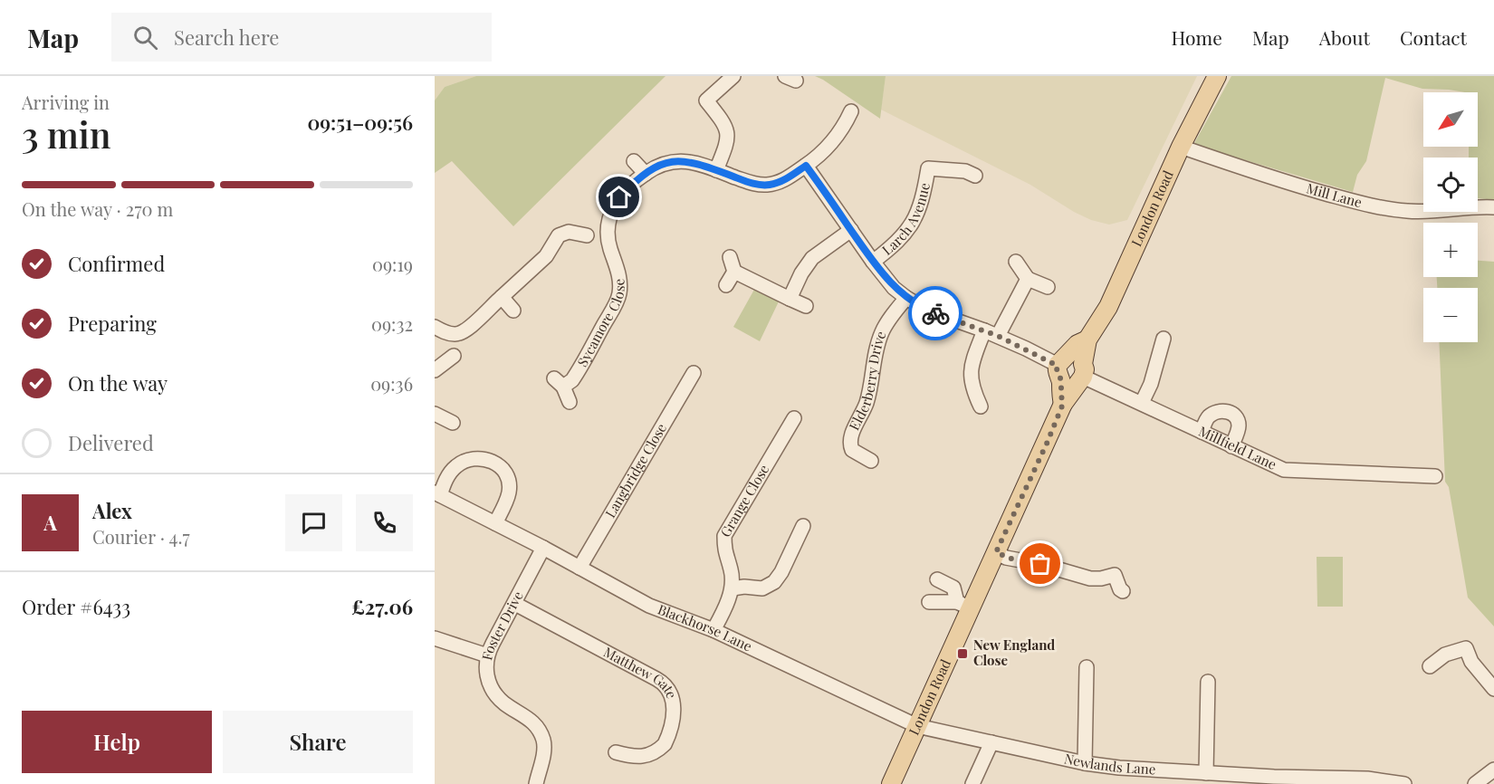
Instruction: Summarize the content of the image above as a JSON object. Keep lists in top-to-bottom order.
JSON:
{
  "streets": {
    "main road": ["London Road"],
    "street": [
      "Mill Lane",
      "Larch Avenue",
      "Sycamore Close",
      "Elderberry Drive",
      "Millfield Lane",
      "Langbridge Close",
      "Grange Close",
      "Foster Drive",
      "Blackhorse Lane",
      "Matthew Gate",
      "Newlands Lane"
    ]
  },
  "crossings": [
    ["Mill Lane", "London Road"],
    ["London Road", "Millfield Lane"],
    ["London Road", "Blackhorse Lane"],
    ["London Road", "Newlands Lane"],
    ["Larch Avenue", "Millfield Lane"],
    ["Sycamore Close", "Millfield Lane"],
    ["Elderberry Drive", "Millfield Lane"],
    ["Langbridge Close", "Blackhorse Lane"],
    ["Foster Drive", "Blackhorse Lane"],
    ["Foster Drive", "Matthew Gate"],
    ["Blackhorse Lane", "Newlands Lane"]
  ],
  "places": {
    "transit": ["New England Close"]
  },
  "north": "bottom left",
  "page": {
    "header": "Map",
    "search": "Search here",
    "nav": [
      "Home",
      "Map",
      "About",
      "Contact"
    ],
    "heading": ["3 min", "Arriving in", "09:51–09:56"],
    "panel": [
      "Alex",
      "Courier · 4.7",
      "Order #6433",
      "£27.06"
    ],
    "map_buttons": ["+", "−"],
    "bar": "On the way · 270 m",
    "list": [
      ["Confirmed", "09:19"],
      ["Preparing", "09:32"],
      ["On the way", "09:36"],
      "Delivered"
    ],
    "round": "A",
    "buttons": ["Help", "Share"]
  }
}
